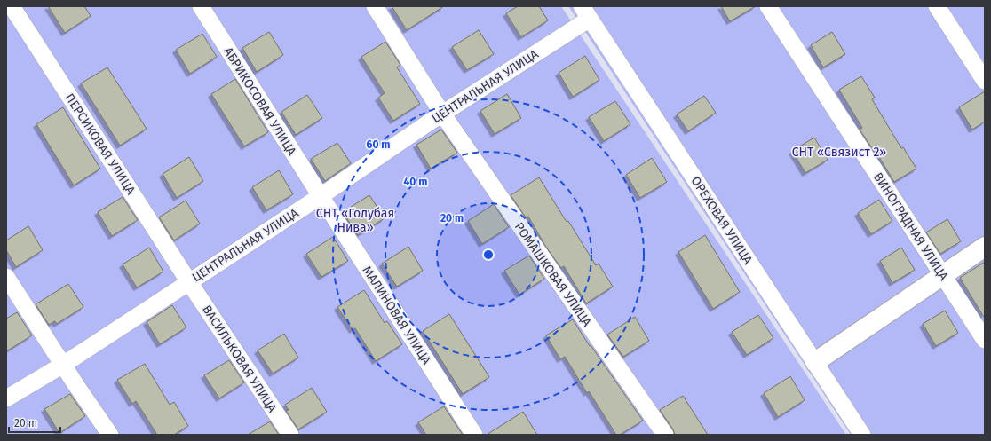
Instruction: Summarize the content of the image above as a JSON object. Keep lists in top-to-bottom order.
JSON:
{
  "streets": {
    "street": [
      "ЦЕНТРАЛЬНАЯ УЛИЦА",
      "АБРИКОСОВАЯ УЛИЦА",
      "ПЕРСИКОВАЯ УЛИЦА",
      "ОРЕХОВАЯ УЛИЦА",
      "ВИНОГРАДНАЯ УЛИЦА",
      "РОМАШКОВАЯ УЛИЦА",
      "МАЛИНОВАЯ УЛИЦА",
      "ВАСИЛЬКОВАЯ УЛИЦА"
    ]
  },
  "crossings": [
    ["ЦЕНТРАЛЬНАЯ УЛИЦА", "АБРИКОСОВАЯ УЛИЦА"],
    ["ЦЕНТРАЛЬНАЯ УЛИЦА", "ПЕРСИКОВАЯ УЛИЦА"],
    ["ЦЕНТРАЛЬНАЯ УЛИЦА", "ОРЕХОВАЯ УЛИЦА"],
    ["ЦЕНТРАЛЬНАЯ УЛИЦА", "РОМАШКОВАЯ УЛИЦА"],
    ["ЦЕНТРАЛЬНАЯ УЛИЦА", "МАЛИНОВАЯ УЛИЦА"],
    ["ЦЕНТРАЛЬНАЯ УЛИЦА", "ВАСИЛЬКОВАЯ УЛИЦА"],
    ["АБРИКОСОВАЯ УЛИЦА", "МАЛИНОВАЯ УЛИЦА"],
    ["ПЕРСИКОВАЯ УЛИЦА", "ВАСИЛЬКОВАЯ УЛИЦА"]
  ],
  "parks": ["СНТ «Связист 2»", "СНТ «Голубая Нива»"],
  "scale_bar": "20 m",
  "rings": ["60 m", "40 m", "20 m"]
}
